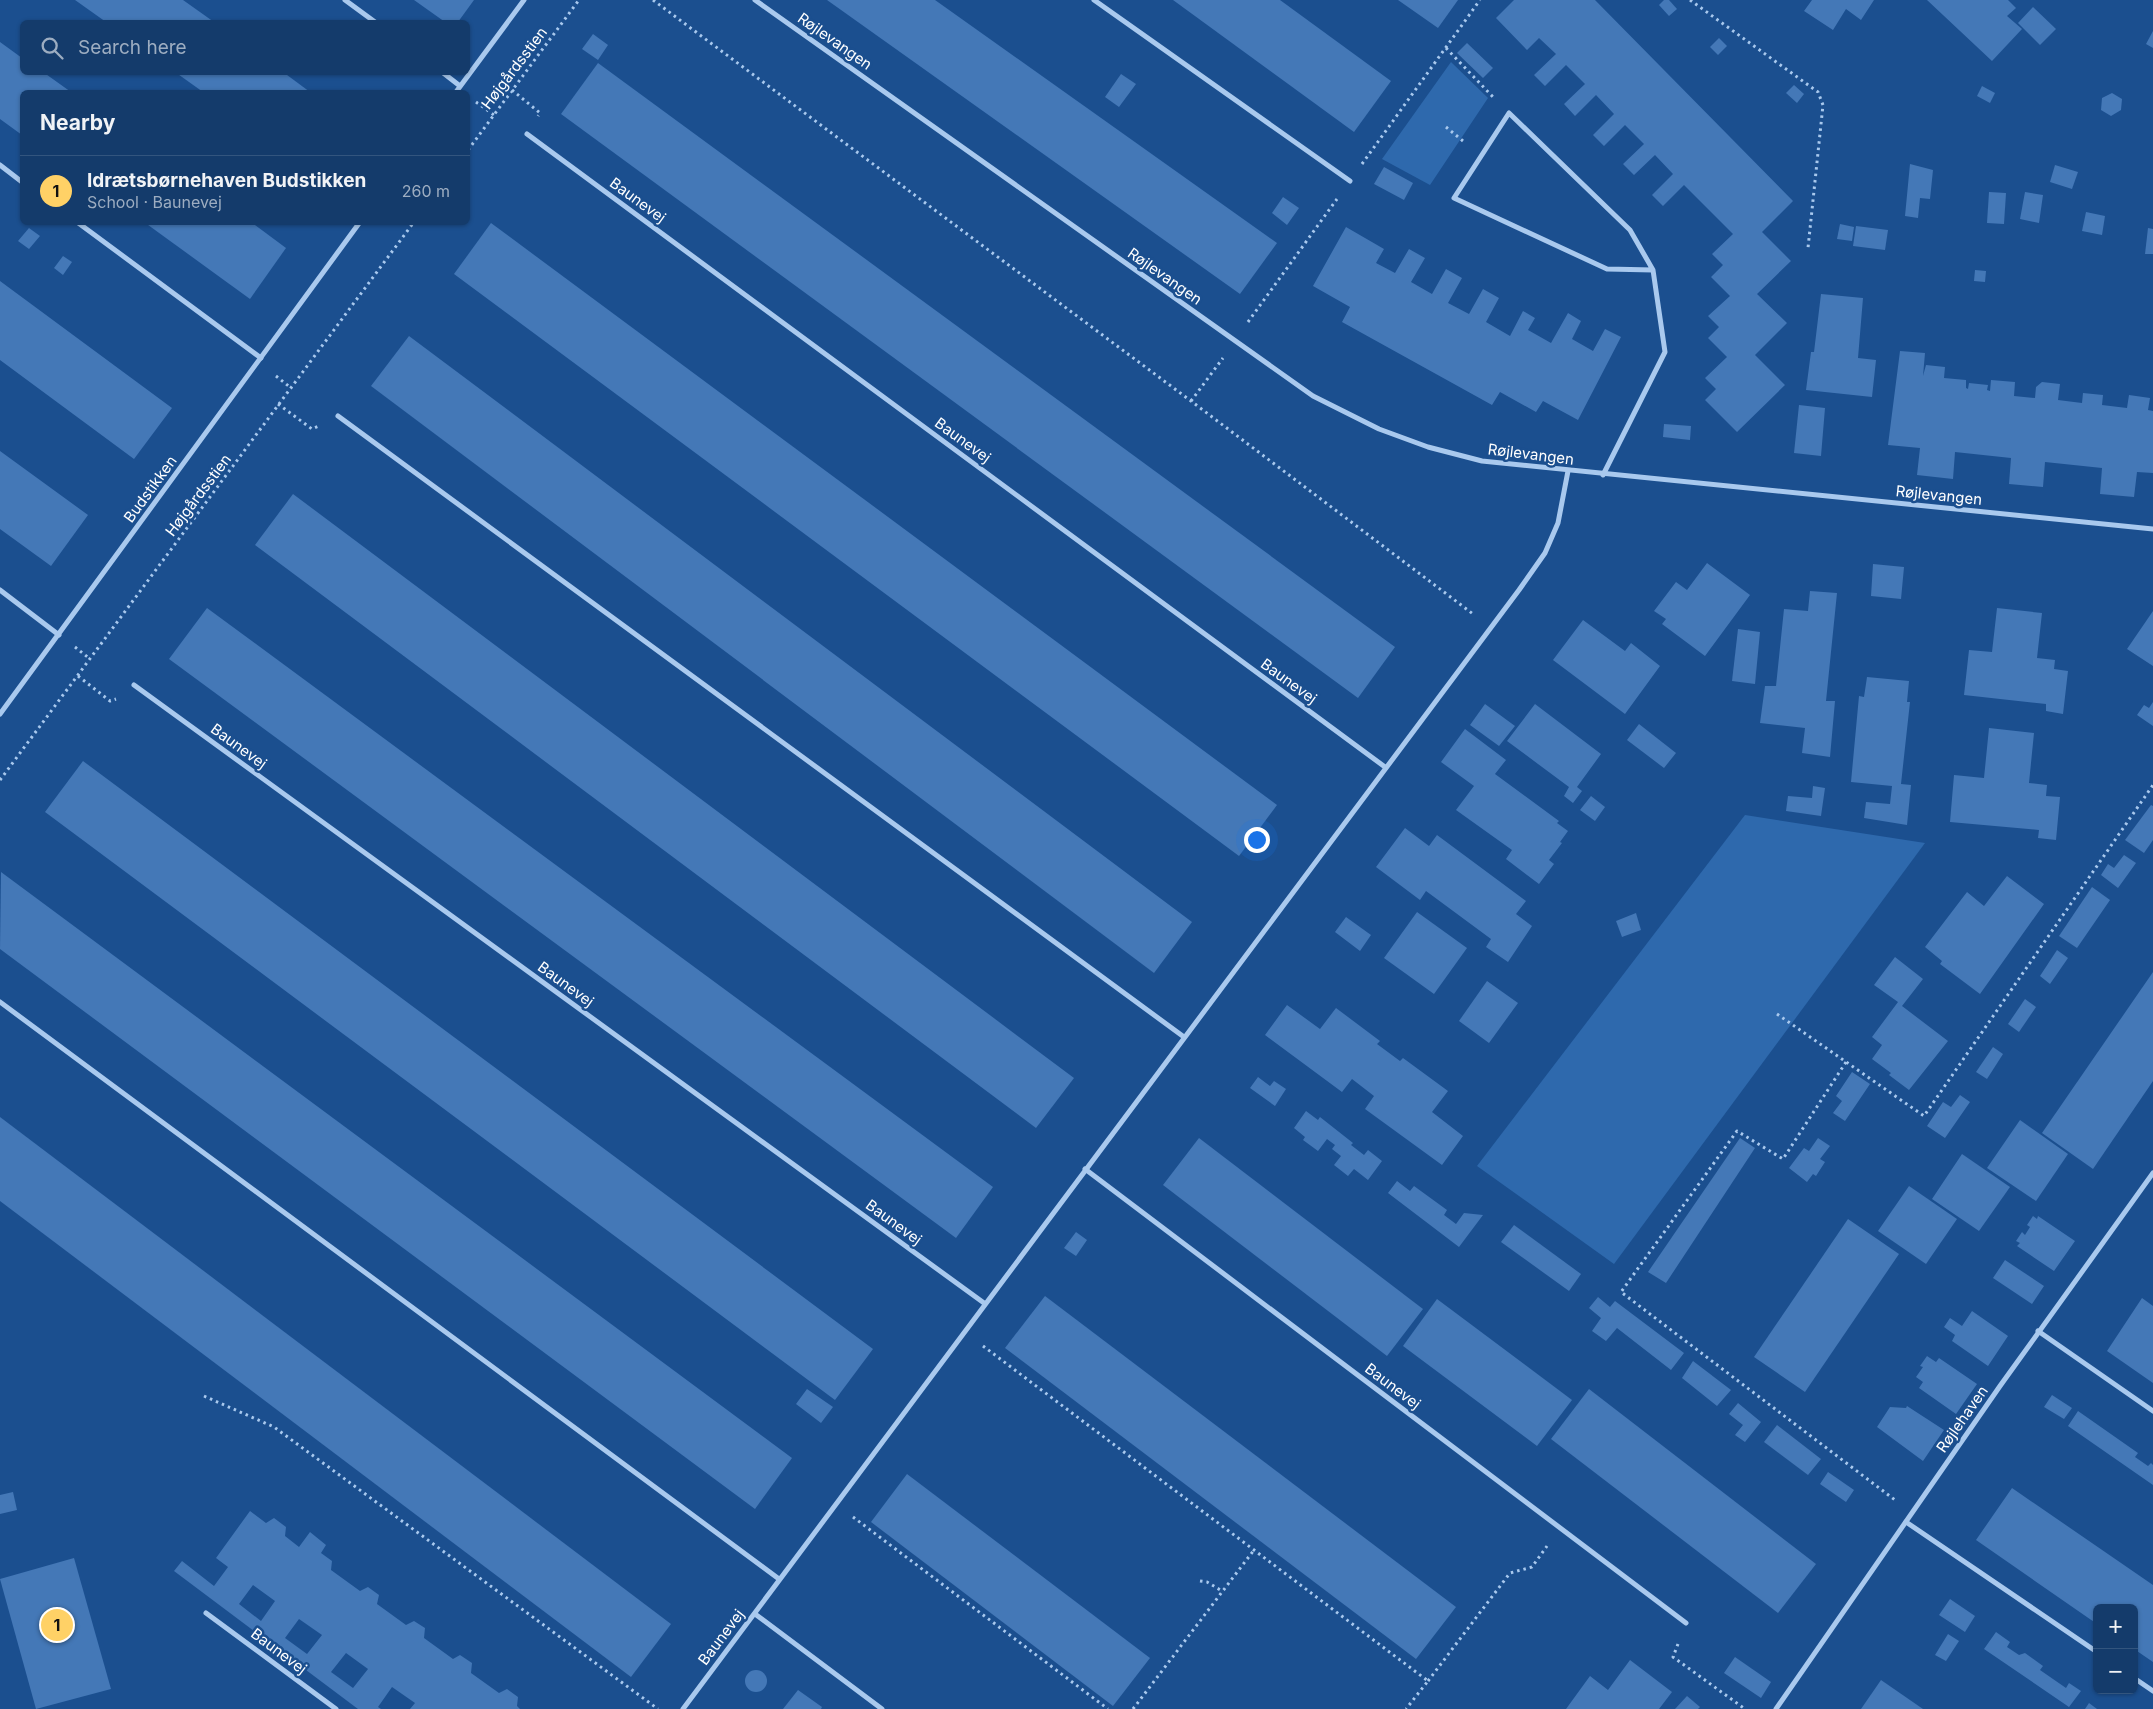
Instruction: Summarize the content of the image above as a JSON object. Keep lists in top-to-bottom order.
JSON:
{
  "streets": {
    "street": [
      "Røjlevangen",
      "Baunevej",
      "Budstikken",
      "Røjlehaven"
    ],
    "path": ["Højgårdsstien"]
  },
  "crossings": [
    ["Røjlevangen", "Baunevej"]
  ],
  "page": {
    "search": "Search here",
    "heading": "Nearby",
    "list": [
      {
        "mark": "1",
        "name": "Idrætsbørnehaven Budstikken",
        "note": "School · Baunevej",
        "value": "260 m"
      }
    ],
    "map_buttons": ["+", "−"],
    "pins": "1"
  }
}
